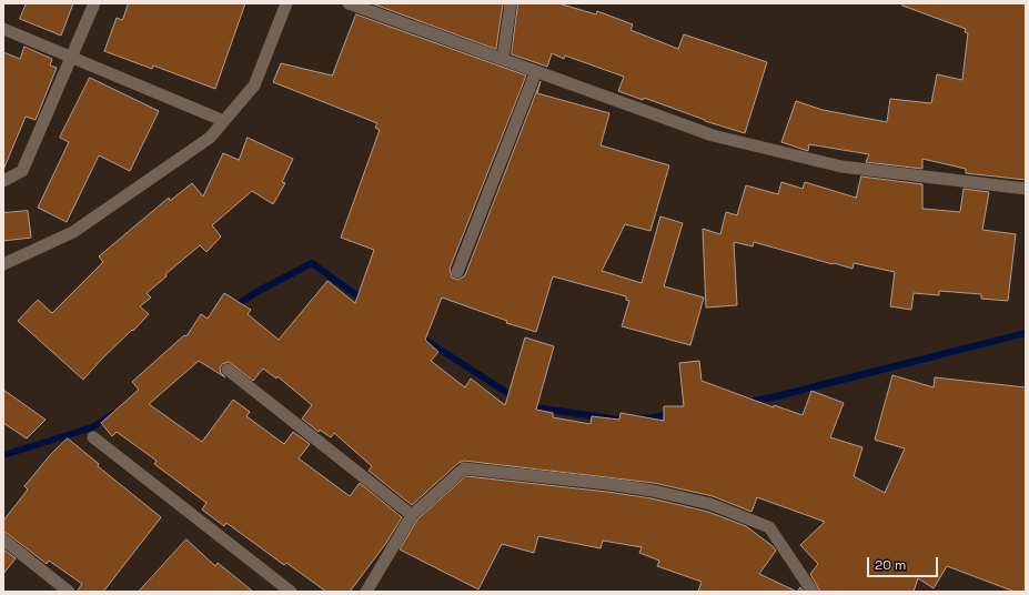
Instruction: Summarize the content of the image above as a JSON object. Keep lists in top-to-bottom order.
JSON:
{
  "scale_bar": "20 m"
}
